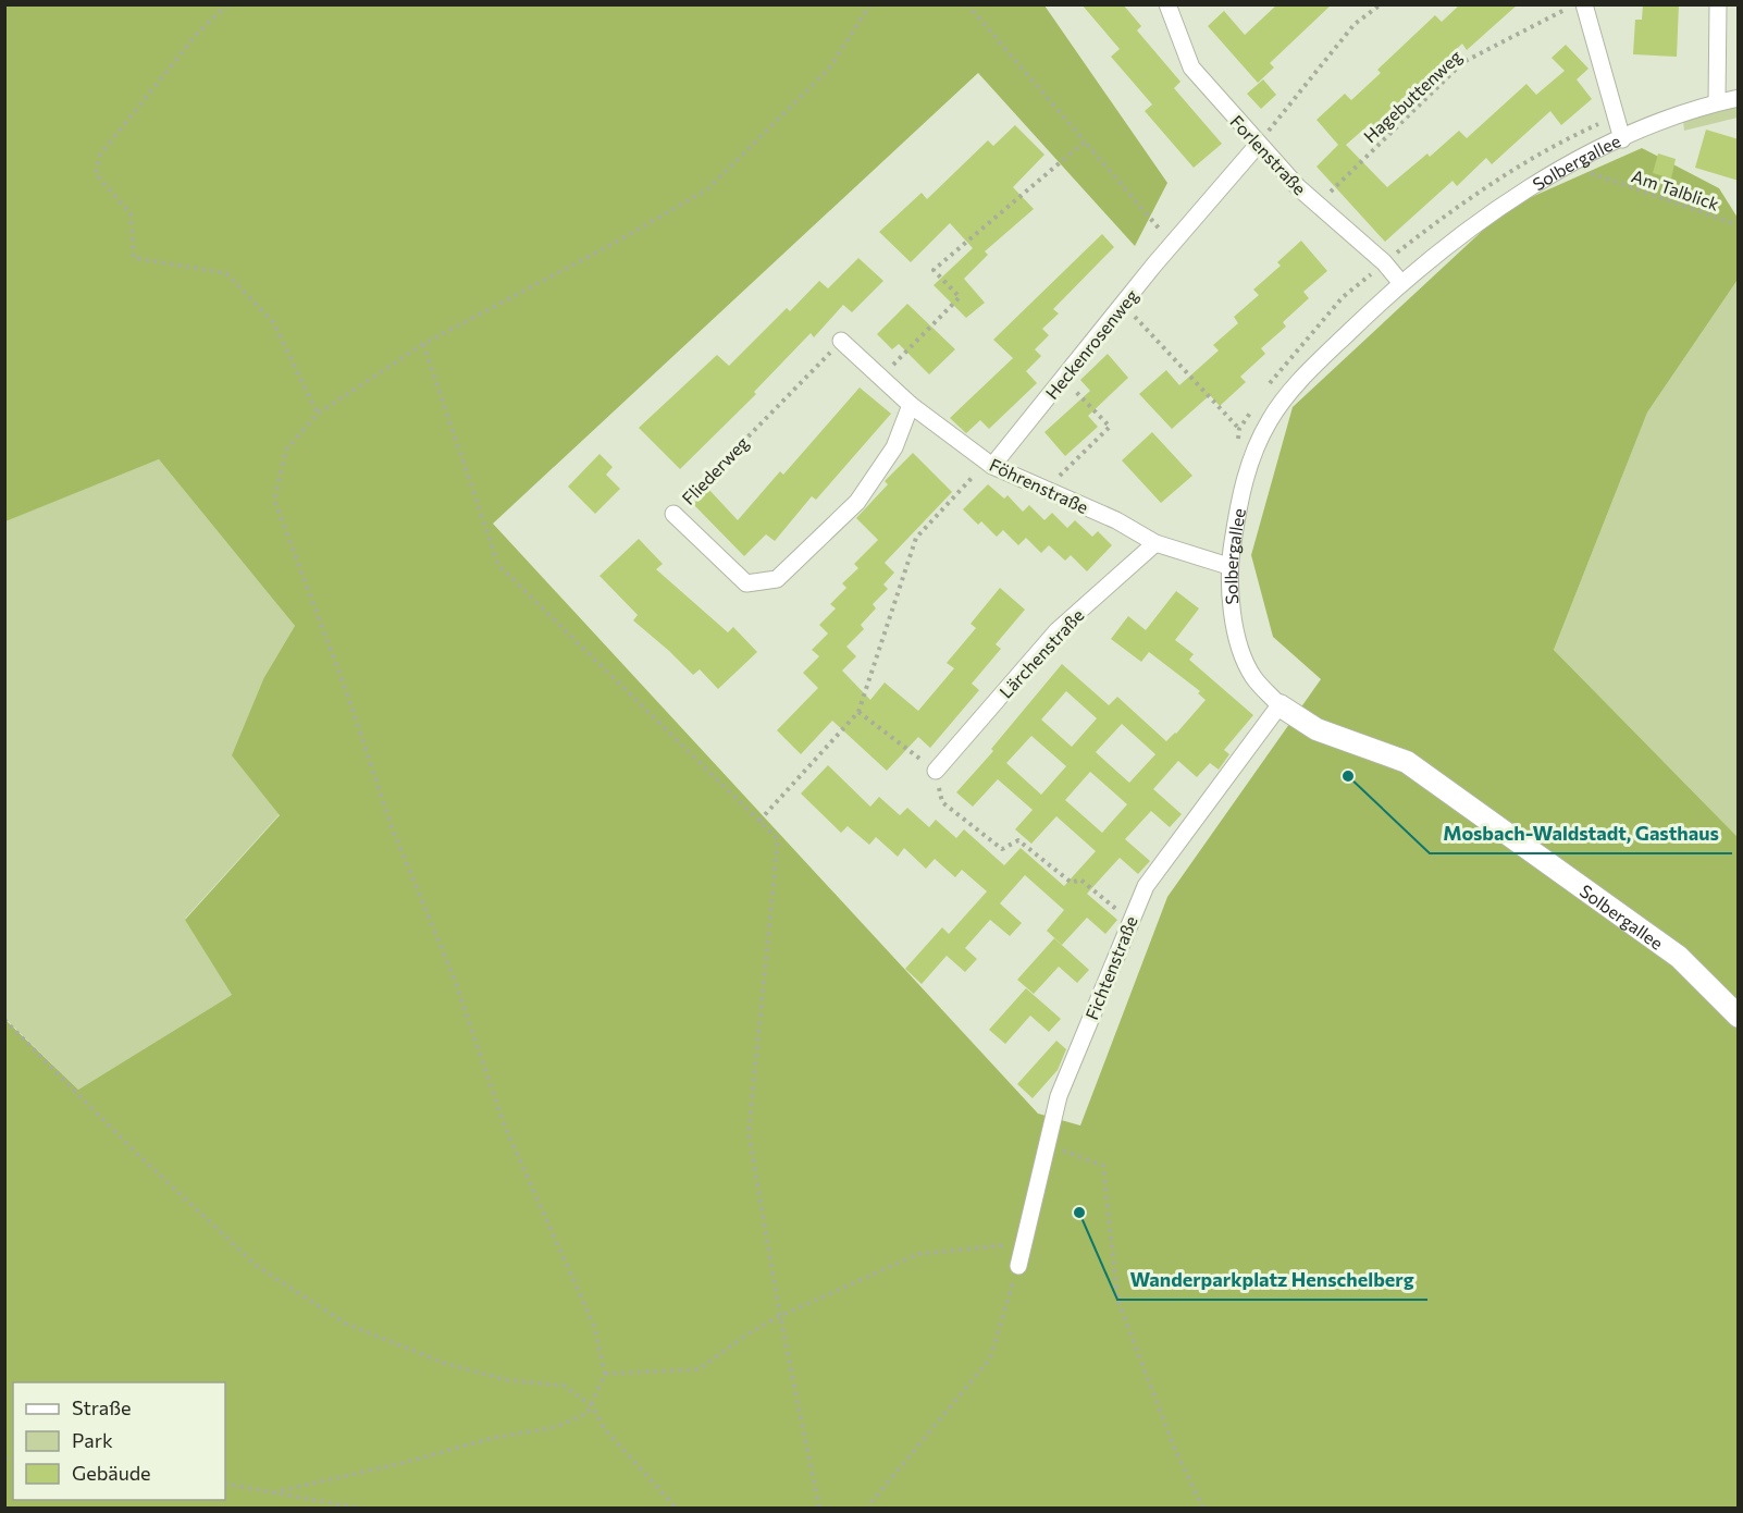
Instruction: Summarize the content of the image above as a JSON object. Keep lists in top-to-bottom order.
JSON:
{
  "streets": {
    "street": [
      "Forlenstraße",
      "Solbergallee",
      "Heckenrosenweg",
      "Fliederweg",
      "Föhrenstraße",
      "Lärchenstraße",
      "Fichtenstraße"
    ],
    "path": ["Hagebuttenweg", "Am Talblick"]
  },
  "crossings": [
    ["Hagebuttenweg", "Forlenstraße"],
    ["Forlenstraße", "Solbergallee"],
    ["Forlenstraße", "Heckenrosenweg"],
    ["Solbergallee", "Am Talblick"],
    ["Solbergallee", "Föhrenstraße"],
    ["Solbergallee", "Fichtenstraße"],
    ["Heckenrosenweg", "Föhrenstraße"],
    ["Fliederweg", "Föhrenstraße"],
    ["Föhrenstraße", "Lärchenstraße"]
  ],
  "places": ["Mosbach-Waldstadt, Gasthaus", "Wanderparkplatz Henschelberg"],
  "legend": ["Straße", "Park", "Gebäude"]
}
